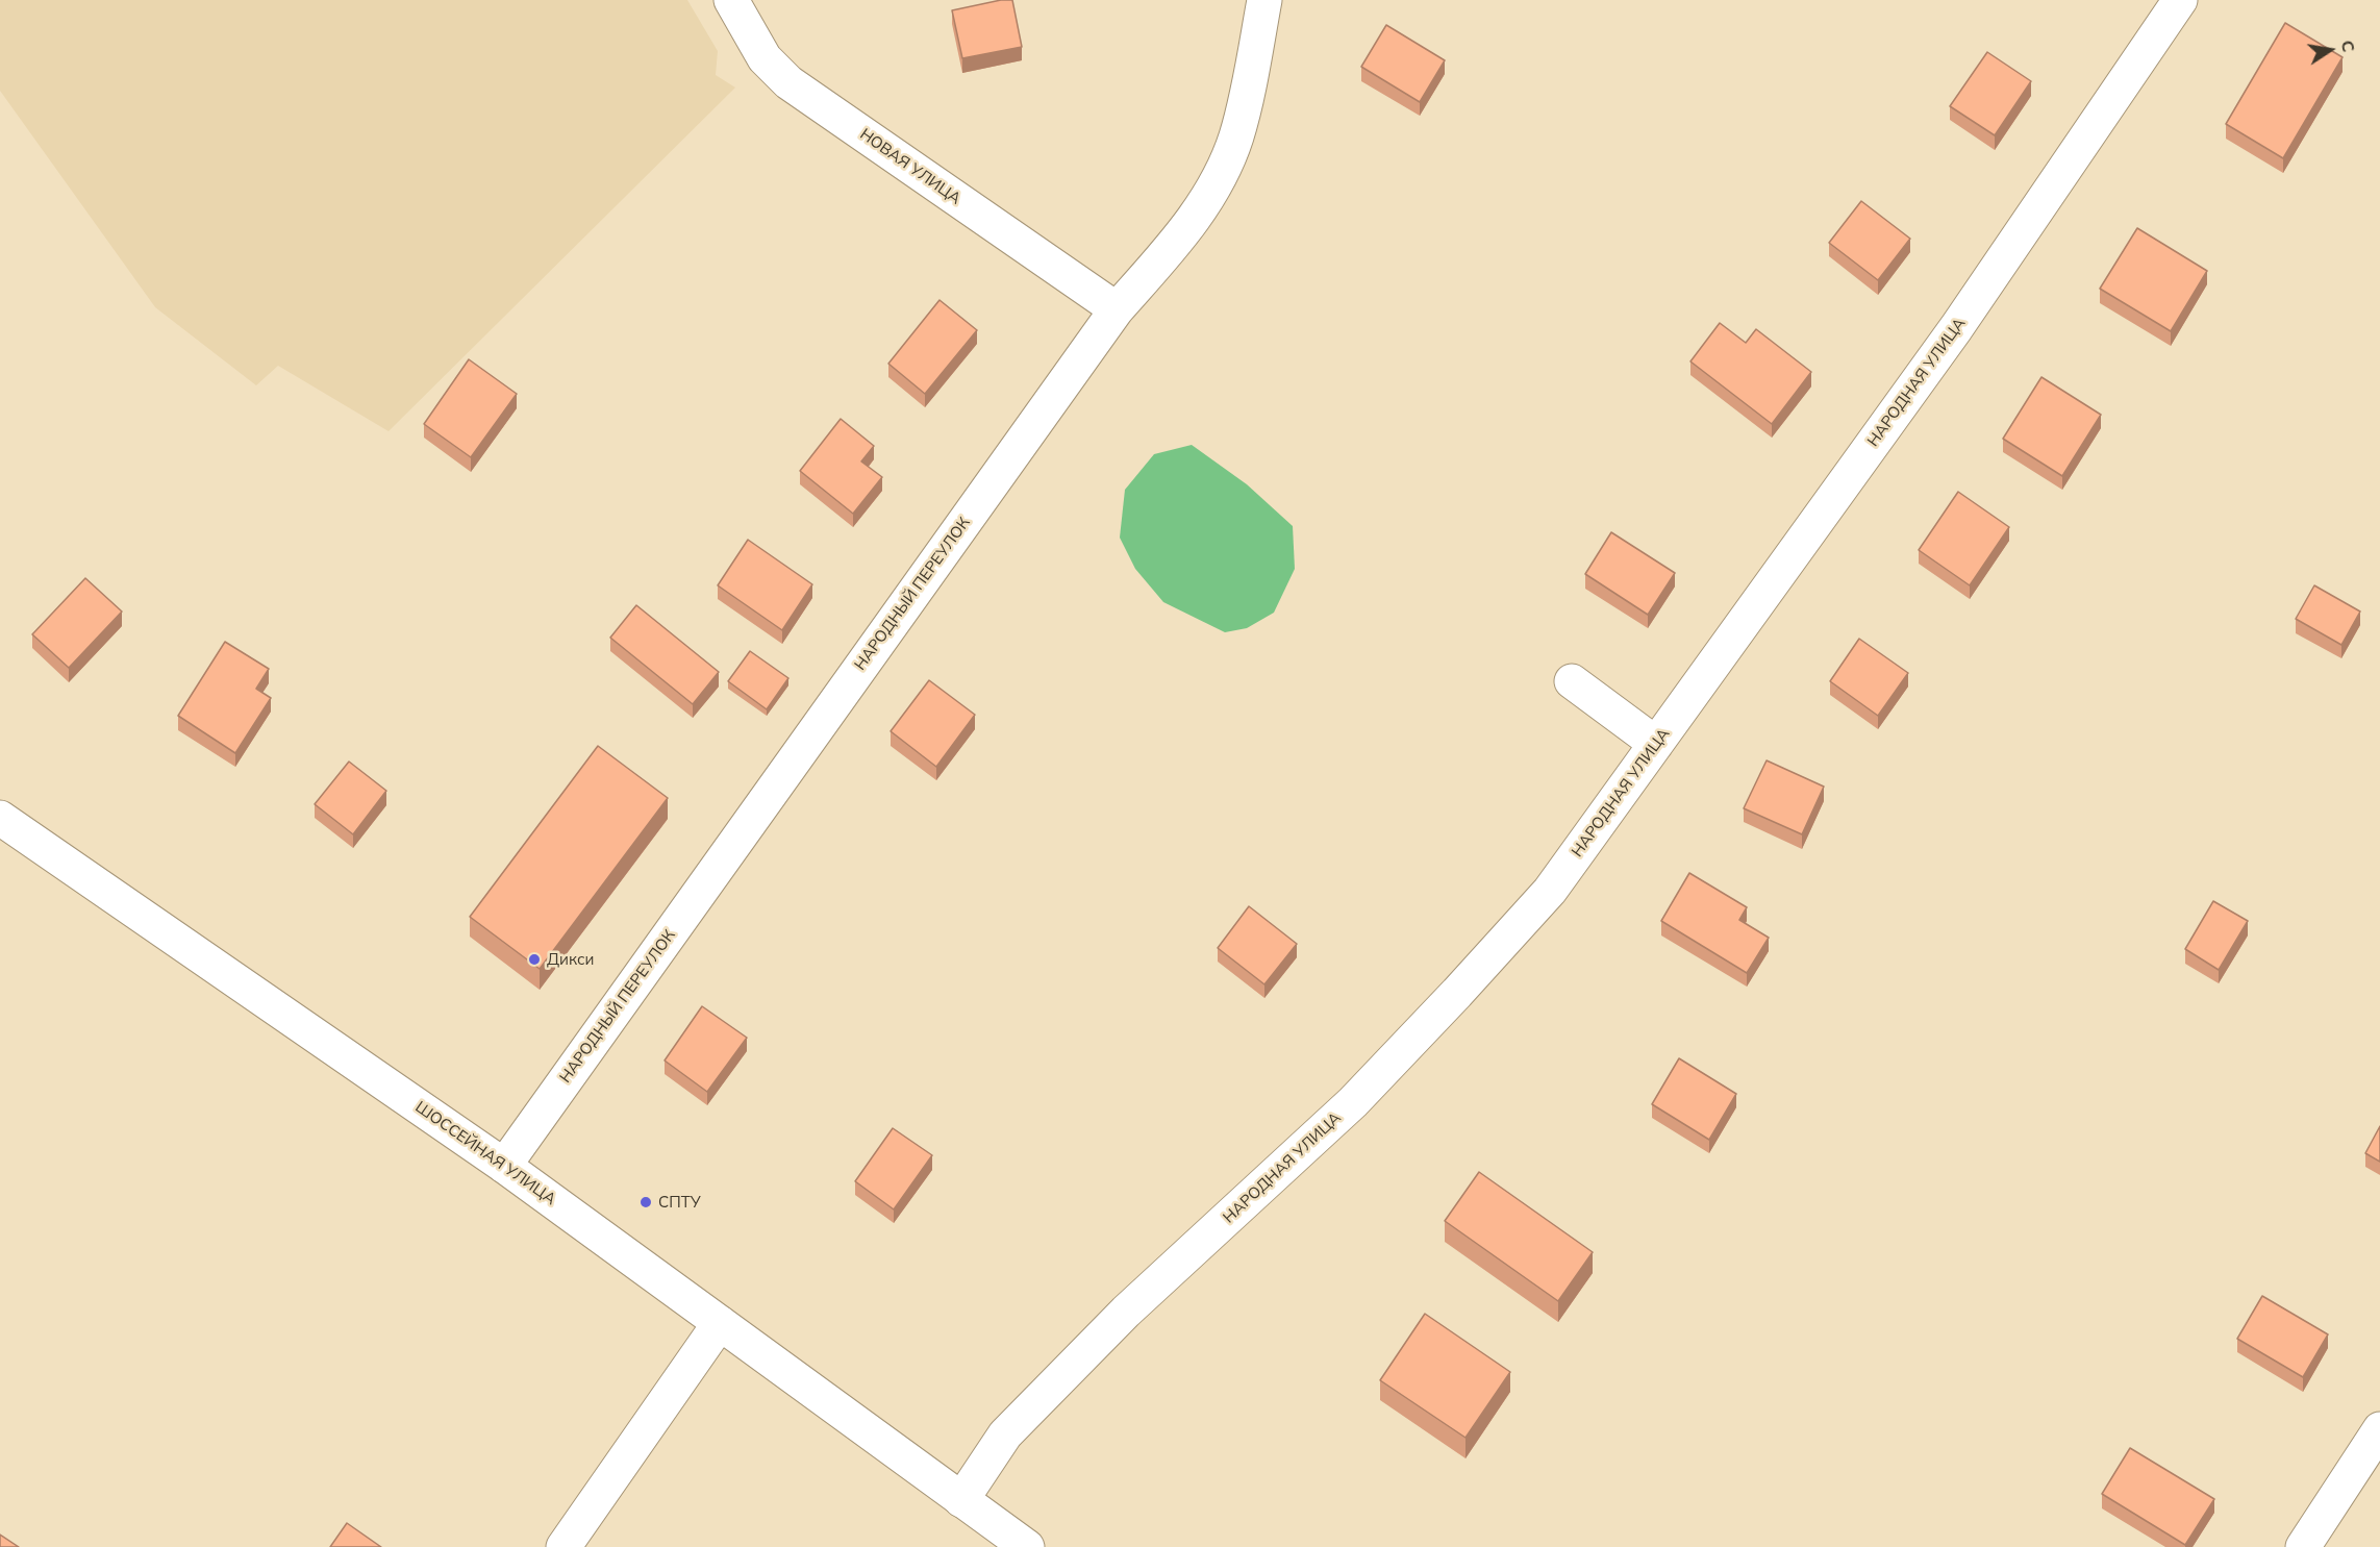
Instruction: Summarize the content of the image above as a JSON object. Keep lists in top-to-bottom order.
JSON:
{
  "streets": {
    "street": [
      "НОВАЯ УЛИЦА",
      "НАРОДНАЯ УЛИЦА",
      "НАРОДНЫЙ ПЕРЕУЛОК",
      "ШОССЕЙНАЯ УЛИЦА"
    ]
  },
  "crossings": [
    ["НОВАЯ УЛИЦА", "НАРОДНЫЙ ПЕРЕУЛОК"],
    ["НАРОДНАЯ УЛИЦА", "ШОССЕЙНАЯ УЛИЦА"],
    ["НАРОДНЫЙ ПЕРЕУЛОК", "ШОССЕЙНАЯ УЛИЦА"]
  ],
  "places": ["Дикси", "СПТУ"],
  "north": "right"
}
